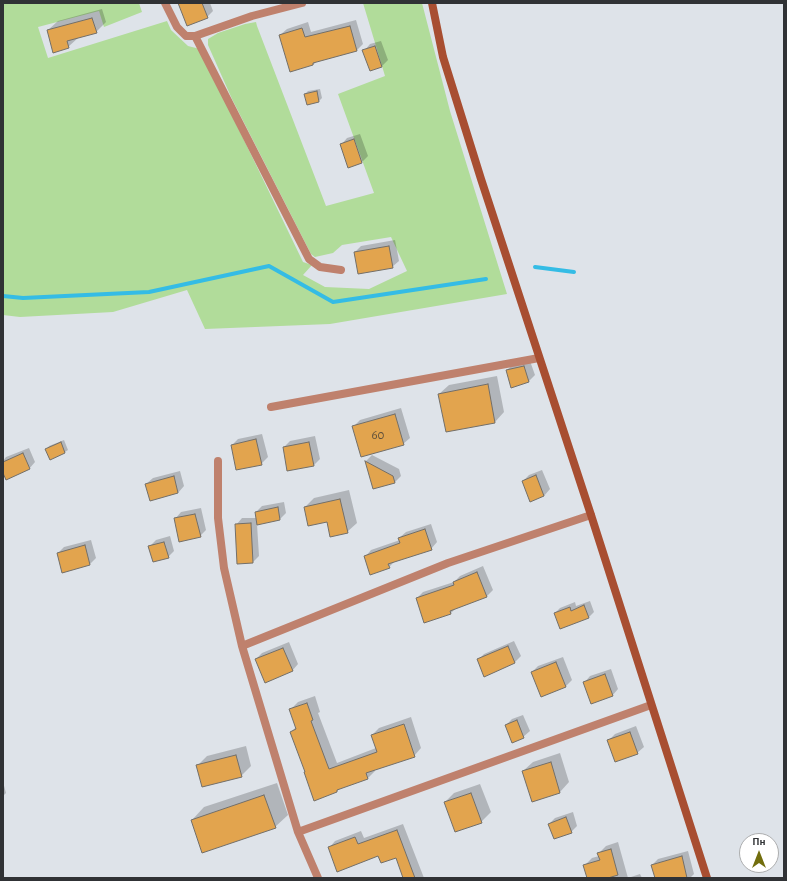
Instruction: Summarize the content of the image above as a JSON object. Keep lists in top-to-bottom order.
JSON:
{
  "house_numbers": ["60"],
  "north": "top"
}
